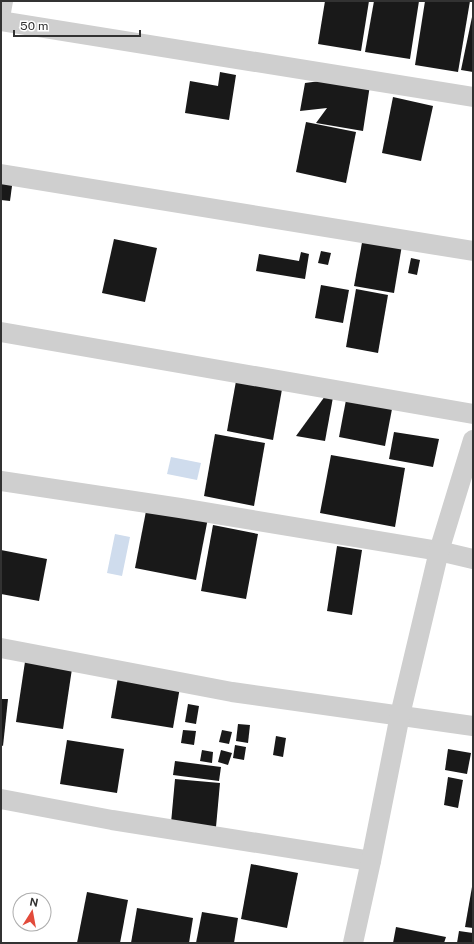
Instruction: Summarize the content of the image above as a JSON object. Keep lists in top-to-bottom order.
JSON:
{
  "scale_bar": "50 m",
  "north": "top"
}
